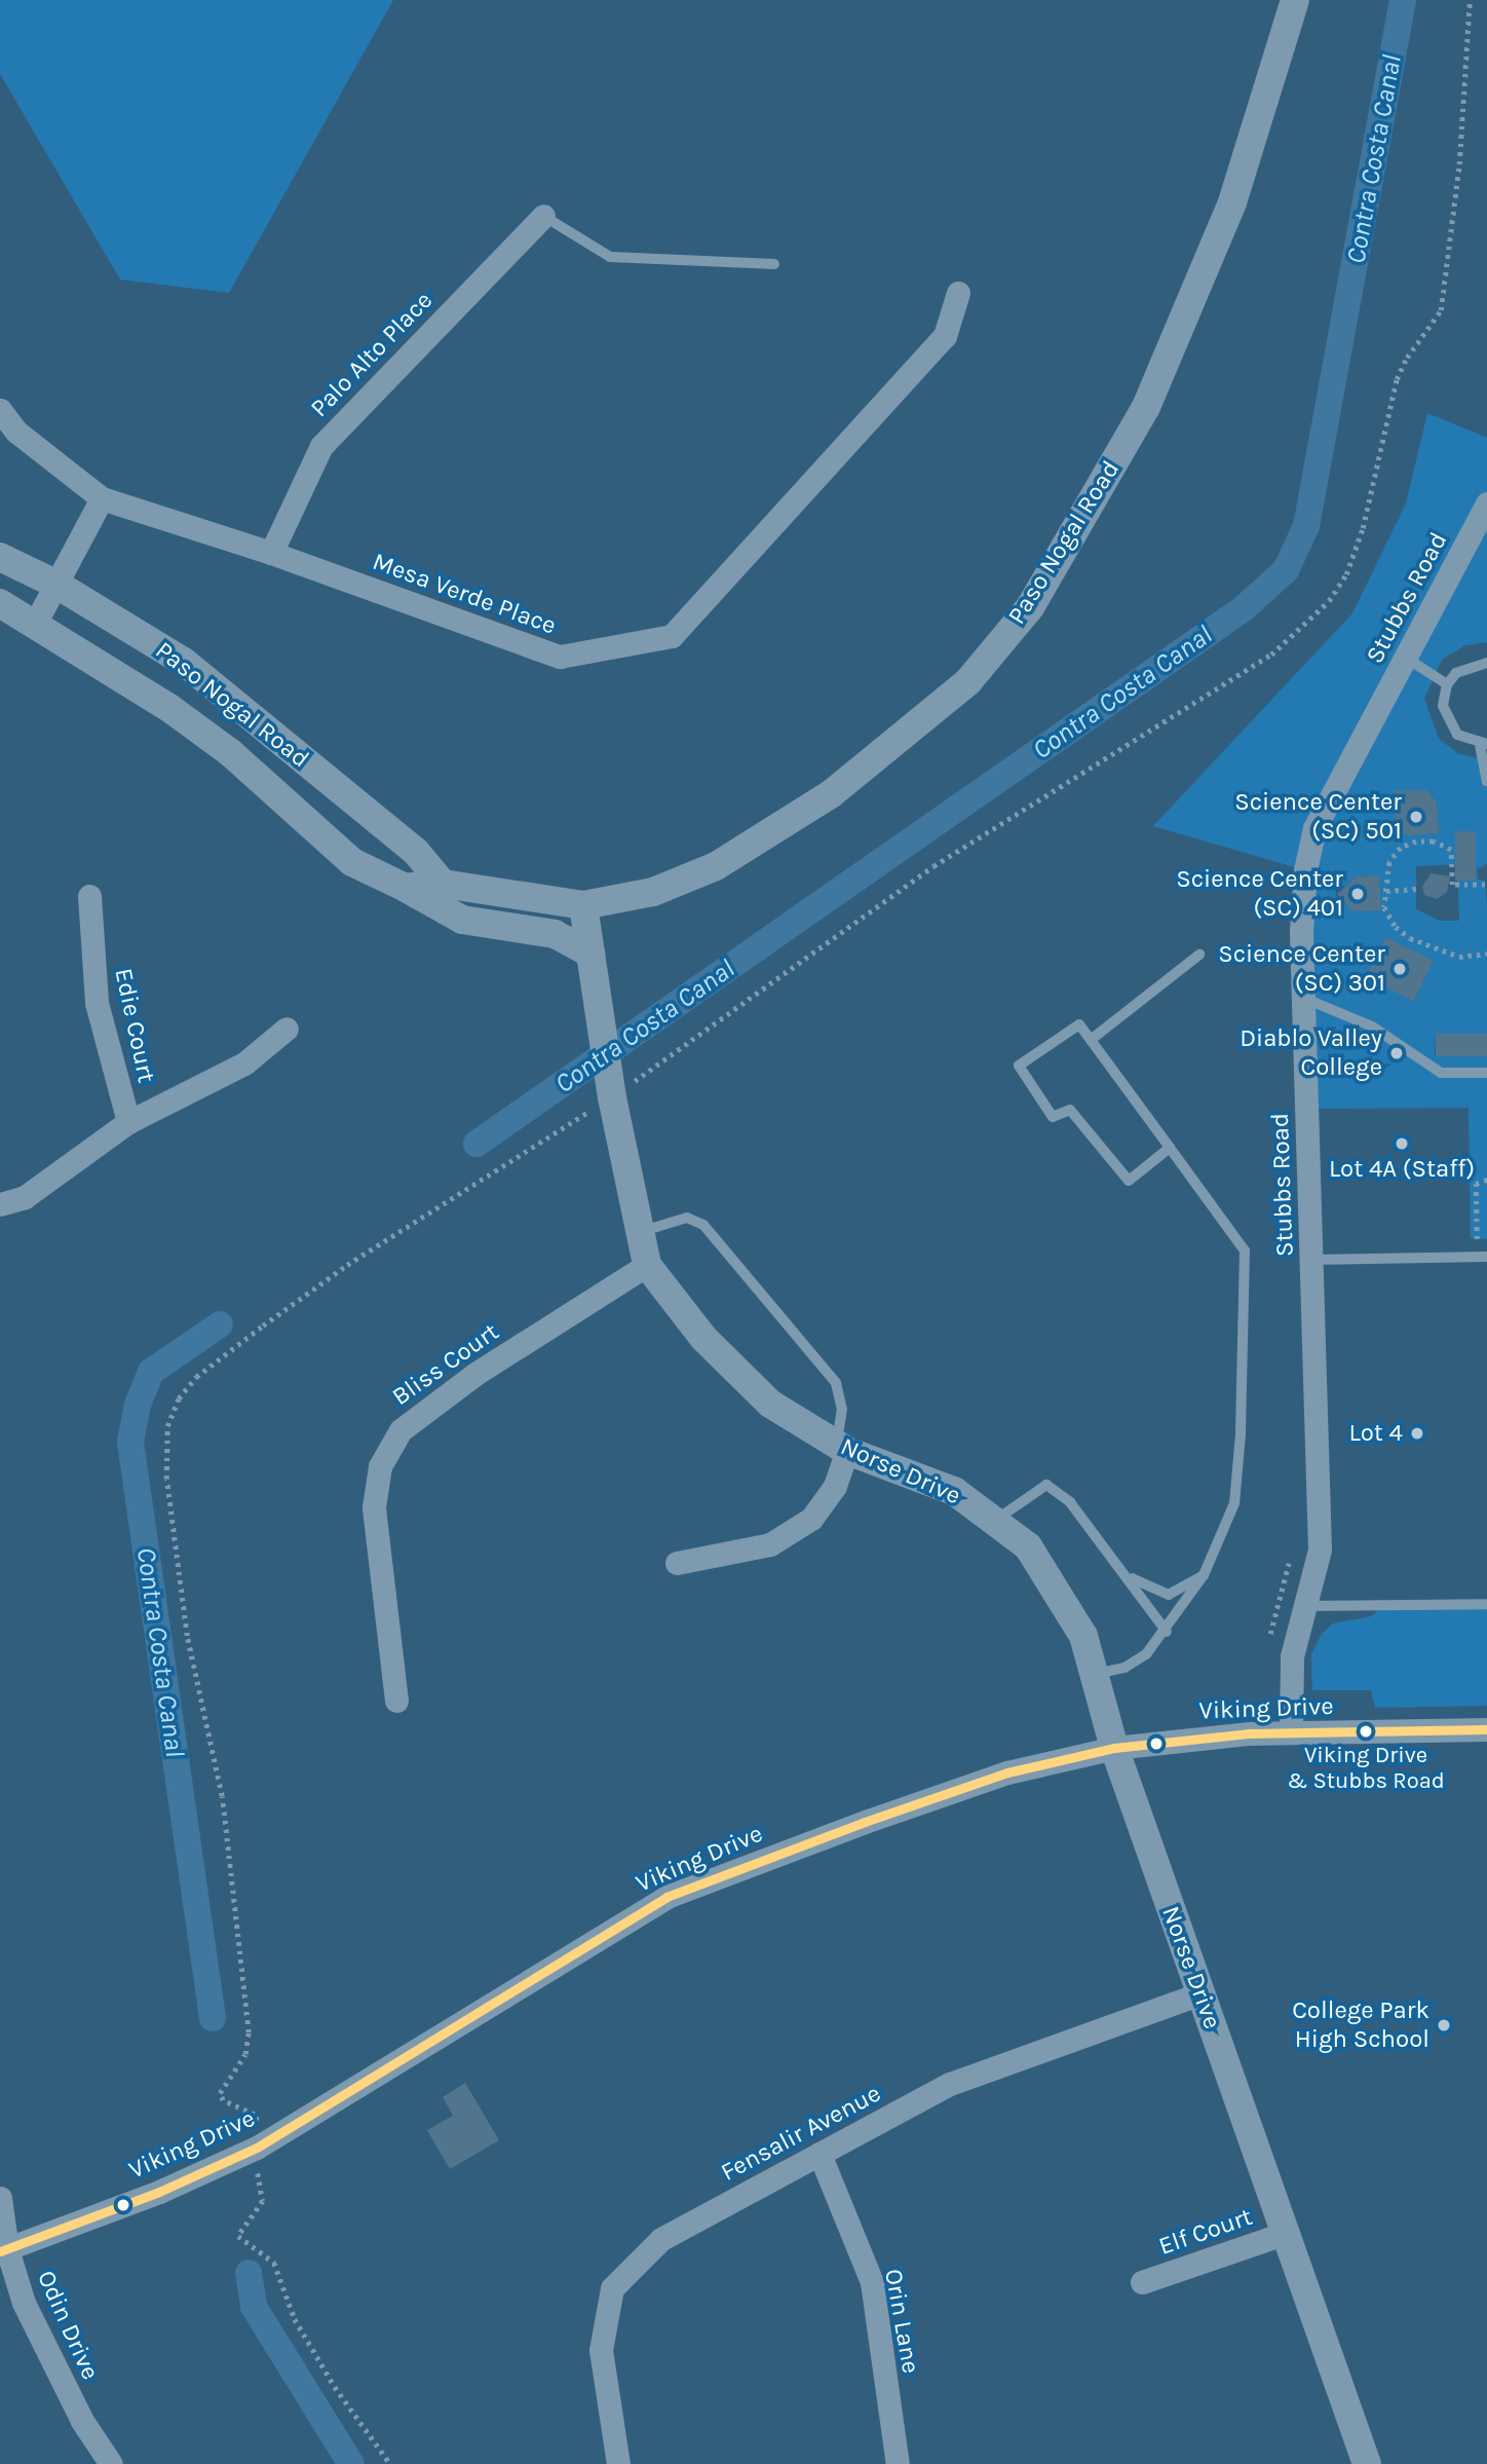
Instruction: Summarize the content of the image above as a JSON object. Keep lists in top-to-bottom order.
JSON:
{
  "streets": {
    "street": [
      "Palo Alto Place",
      "Paso Nogal Road",
      "Mesa Verde Place",
      "Stubbs Road",
      "Edie Court",
      "Bliss Court",
      "Norse Drive",
      "Viking Drive",
      "Fensalir Avenue",
      "Elf Court",
      "Orin Lane",
      "Odin Drive"
    ]
  },
  "crossings": [
    ["Palo Alto Place", "Mesa Verde Place"],
    ["Paso Nogal Road", "Norse Drive"],
    ["Stubbs Road", "Viking Drive"],
    ["Bliss Court", "Norse Drive"],
    ["Norse Drive", "Viking Drive"],
    ["Norse Drive", "Fensalir Avenue"],
    ["Norse Drive", "Elf Court"],
    ["Viking Drive", "Odin Drive"],
    ["Fensalir Avenue", "Orin Lane"]
  ],
  "water": ["Contra Costa Canal"],
  "places": [
    "Science Center (SC) 501",
    "Science Center (SC) 401",
    "Science Center (SC) 301",
    "Diablo Valley College",
    "Lot 4A (Staff)",
    "Lot 4",
    "Viking Drive & Stubbs Road",
    "College Park High School"
  ]
}
